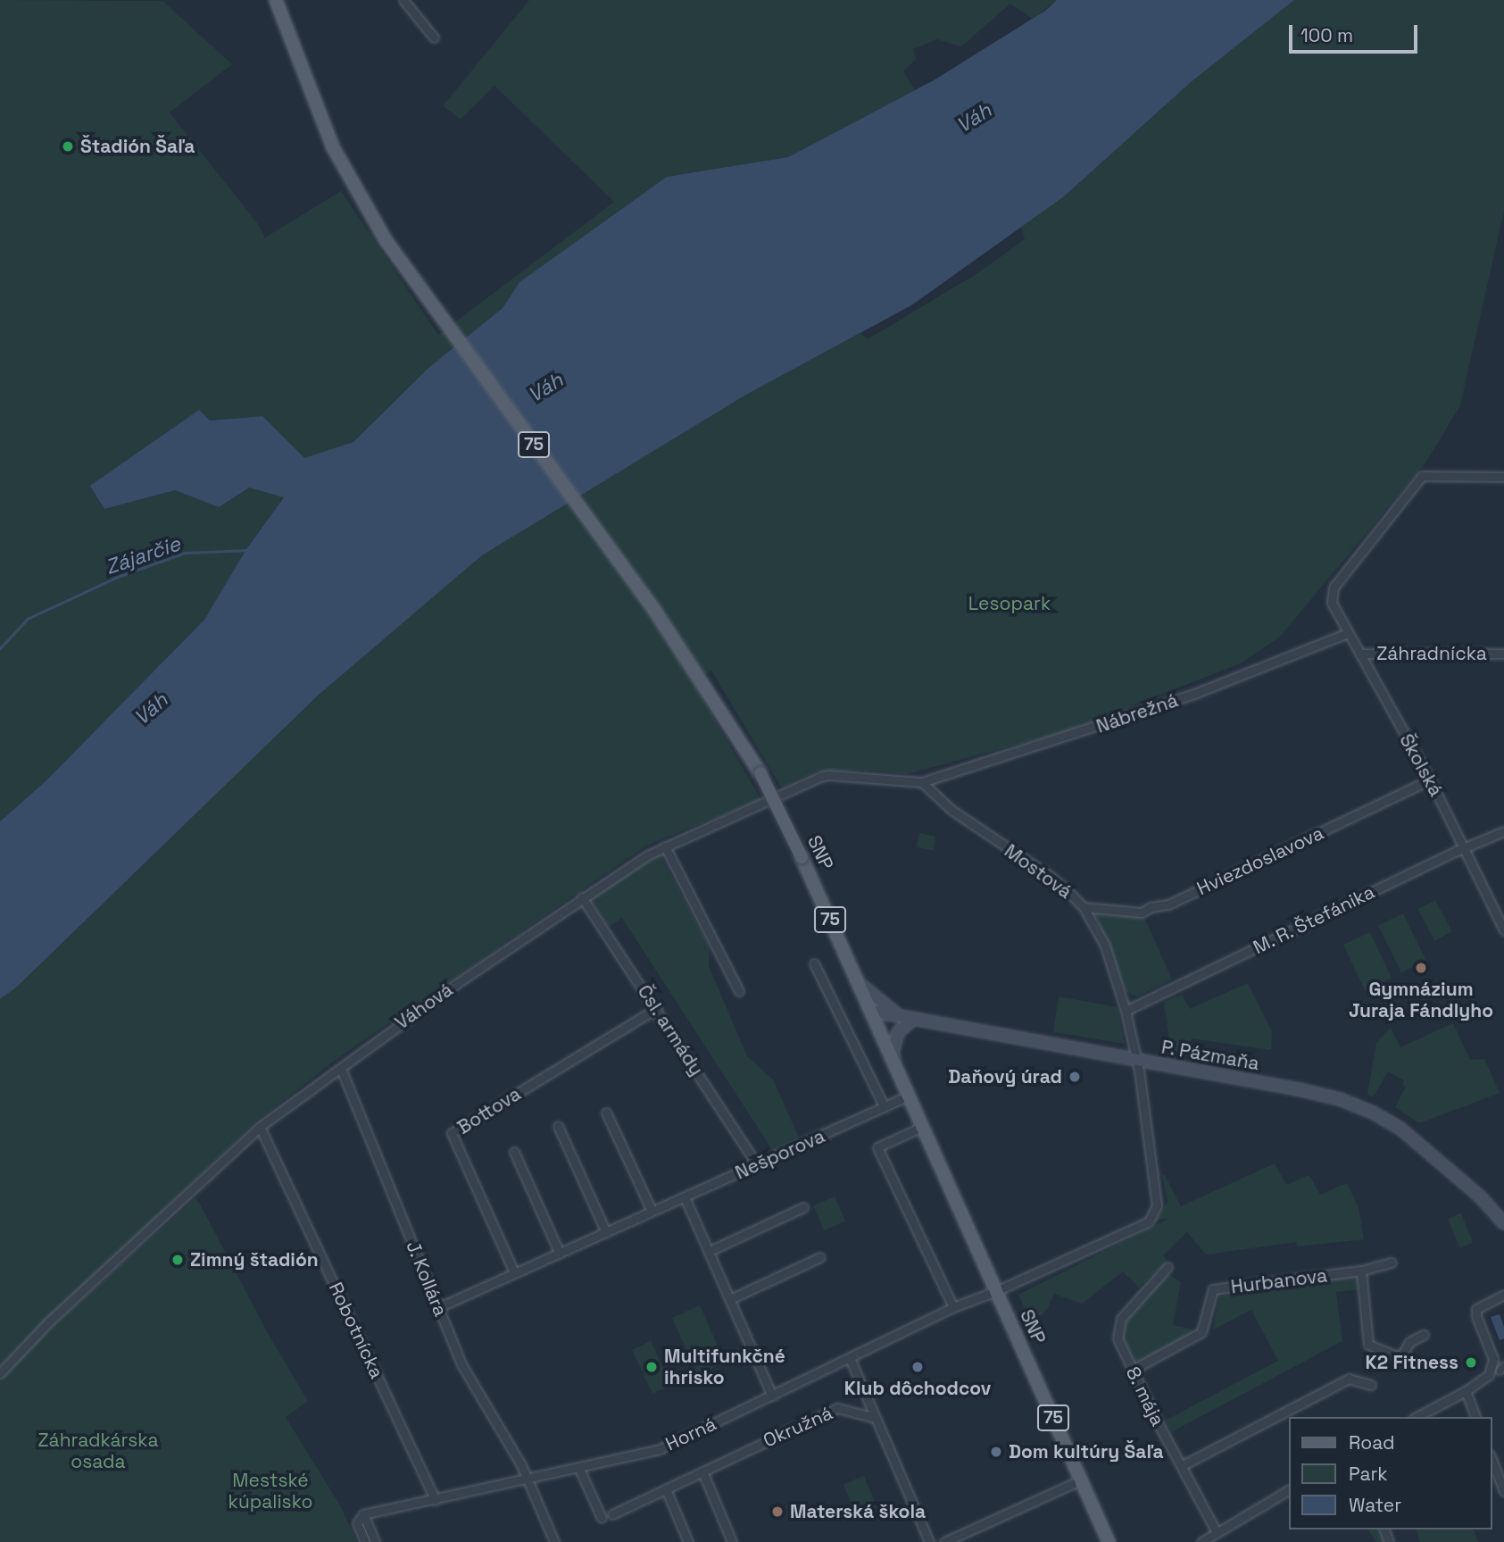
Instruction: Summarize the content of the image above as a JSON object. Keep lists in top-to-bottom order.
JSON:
{
  "streets": {
    "main road": ["75", "SNP", "P. Pázmaňa"],
    "street": [
      "Záhradnícka",
      "Nábrežná",
      "Školská",
      "Hviezdoslavova",
      "Mostová",
      "M. R. Štefánika",
      "Váhová",
      "Čsl. armády",
      "Bottova",
      "Nešporova",
      "J. Kollára",
      "Hurbanova",
      "Robotnícka",
      "8. mája",
      "Okružná",
      "Horná"
    ]
  },
  "crossings": [
    ["Záhradnícka", "Školská"],
    ["Nábrežná", "Školská"],
    ["Nábrežná", "Mostová"],
    ["Nábrežná", "Váhová"],
    ["Školská", "Hviezdoslavova"],
    ["Školská", "M. R. Štefánika"],
    ["SNP", "P. Pázmaňa"],
    ["SNP", "Nešporova"],
    ["SNP", "Horná"],
    ["Hviezdoslavova", "Mostová"],
    ["Mostová", "M. R. Štefánika"],
    ["Mostová", "Váhová"],
    ["Mostová", "P. Pázmaňa"],
    ["Mostová", "Horná"],
    ["Váhová", "Čsl. armády"],
    ["Váhová", "J. Kollára"],
    ["Váhová", "Robotnícka"],
    ["Čsl. armády", "Bottova"],
    ["Čsl. armády", "Nešporova"],
    ["Bottova", "Nešporova"],
    ["Nešporova", "J. Kollára"],
    ["J. Kollára", "Horná"],
    ["Hurbanova", "8. mája"],
    ["Robotnícka", "Horná"]
  ],
  "water": ["Váh", "Zájarčie"],
  "parks": ["Lesopark", "Záhradkárska osada", "Mestské kúpalisko"],
  "places": [
    "Štadión Šaľa",
    "Gymnázium Juraja Fándlyho",
    "Daňový úrad",
    "Zimný štadión",
    "K2 Fitness",
    "Multifunkčné ihrisko",
    "Klub dôchodcov",
    "Dom kultúry Šaľa",
    "Materská škola"
  ],
  "legend": ["Road", "Park", "Water"],
  "scale_bar": "100 m"
}
